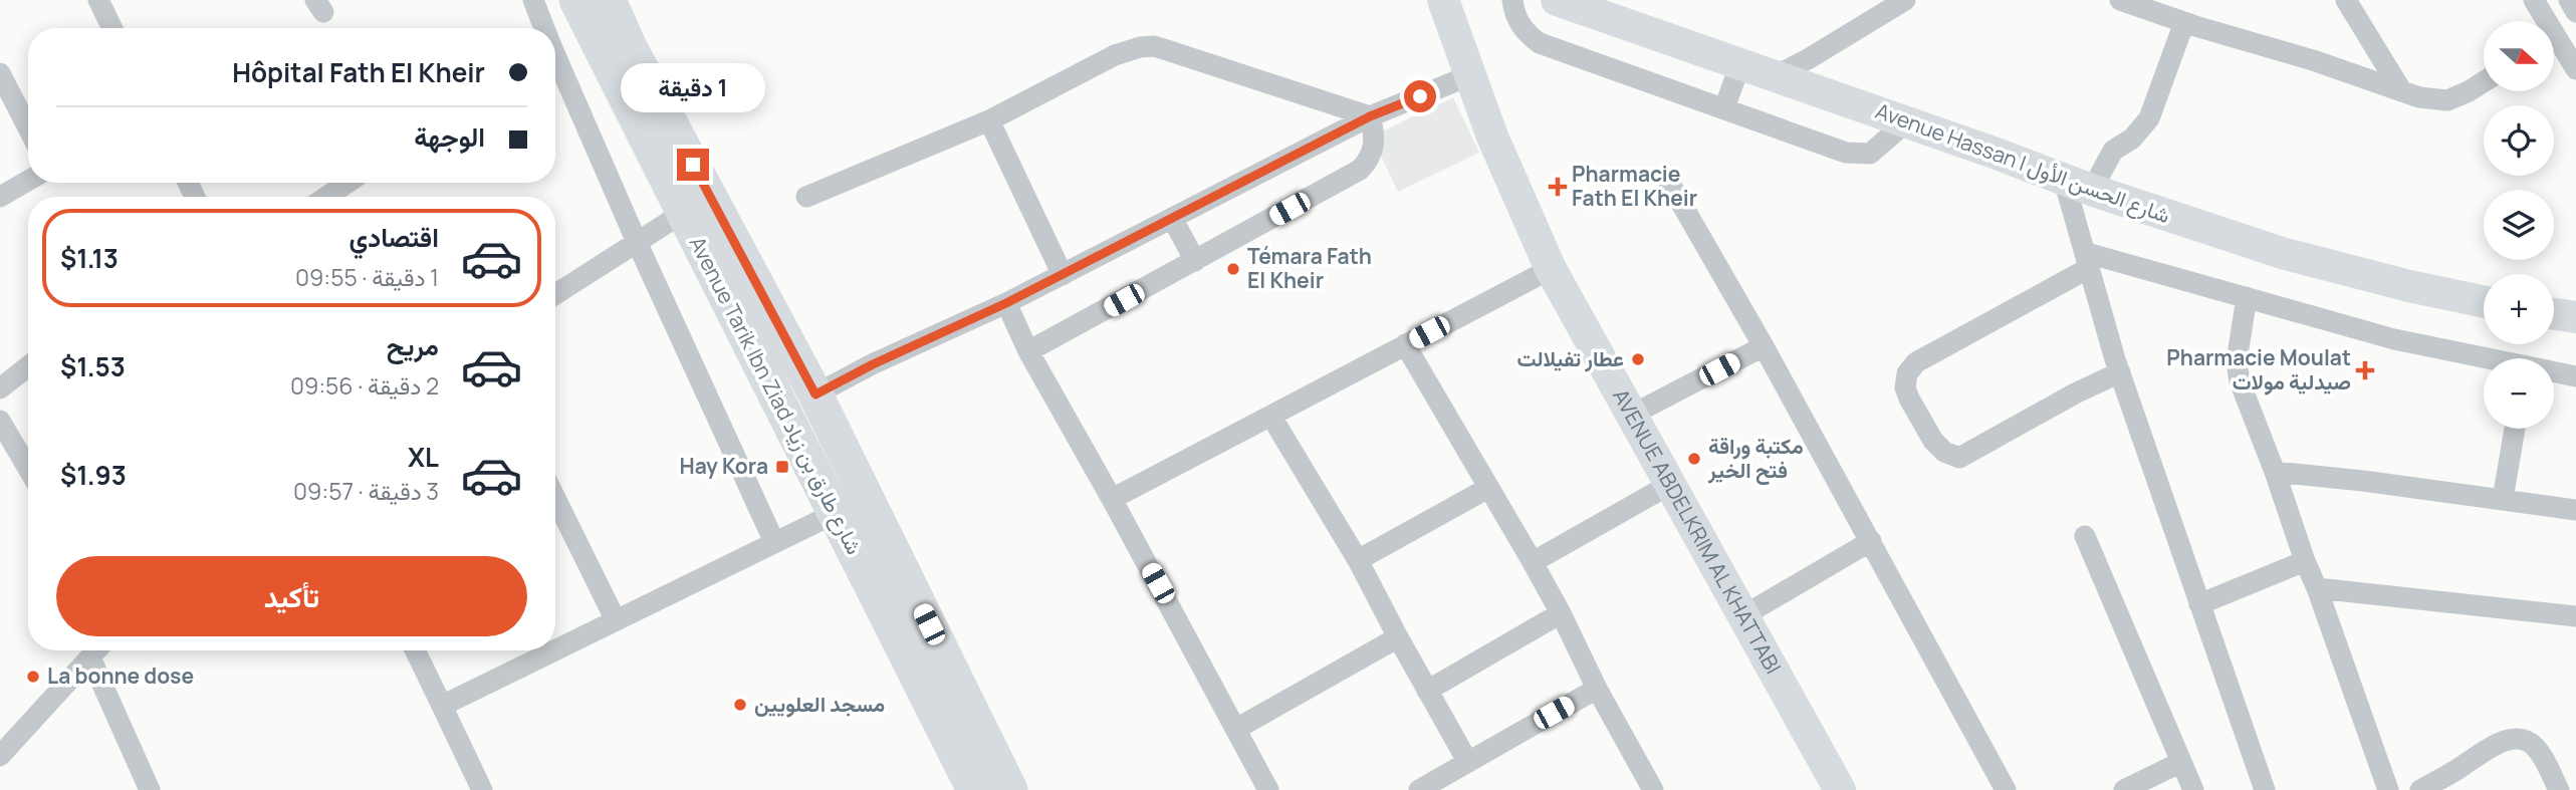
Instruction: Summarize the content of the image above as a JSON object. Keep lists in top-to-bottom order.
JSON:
{
  "streets": {
    "main road": ["Avenue Hassan I شارع الحسن الأول", "Avenue Tarik Ibn Ziad شارع طارق بن زياد", "AVENUE ABDELKRIM AL KHATTABI"]
  },
  "places": {
    "health": ["Pharmacie Fath El Kheir", "Pharmacie Moulat صيدلية مولات"],
    "other": [
      "Témara Fath El Kheir",
      "عطار تفيلالت",
      "مكتبة وراقة فتح الخير",
      "La bonne dose",
      "مسجد العلويين"
    ],
    "transit": ["Hay Kora"]
  },
  "north": "right",
  "page": {
    "map_buttons": ["+", "−"],
    "banner": ["Hôpital Fath El Kheir", "الوجهة"],
    "bubble": "1 دقيقة",
    "list": [
      {
        "name": "اقتصادي",
        "note": "1 دقيقة · 09:55",
        "value": "$1.13"
      },
      {
        "name": "مريح",
        "note": "2 دقيقة · 09:56",
        "value": "$1.53"
      },
      {
        "name": "XL",
        "note": "3 دقيقة · 09:57",
        "value": "$1.93"
      }
    ],
    "buttons": "تأكيد"
  }
}
